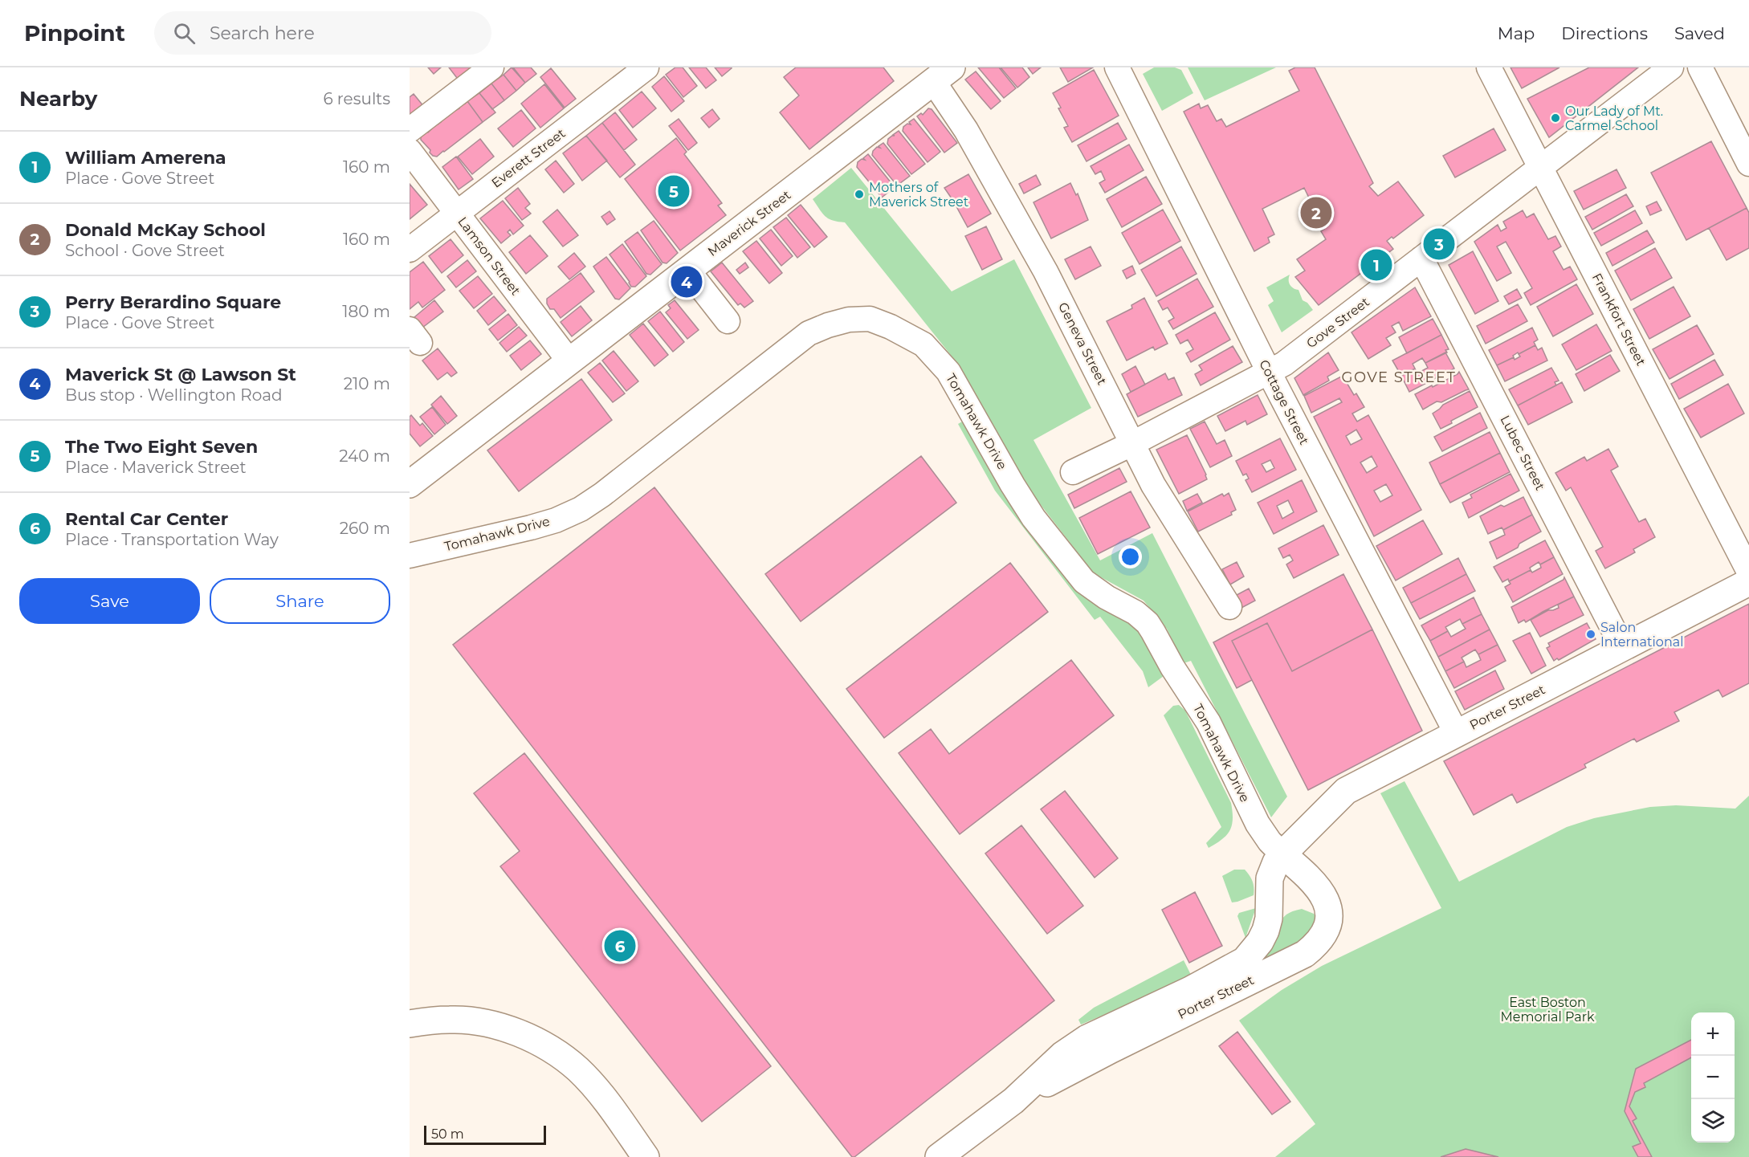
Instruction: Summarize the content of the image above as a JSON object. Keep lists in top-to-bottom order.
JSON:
{
  "streets": {
    "main road": ["Maverick Street", "Porter Street"],
    "street": [
      "Everett Street",
      "Lamson Street",
      "Frankfort Street",
      "Gove Street",
      "Geneva Street",
      "Cottage Street",
      "Tomahawk Drive",
      "Lubec Street"
    ]
  },
  "crossings": [
    ["Everett Street", "Lamson Street"],
    ["Maverick Street", "Lamson Street"],
    ["Maverick Street", "Geneva Street"],
    ["Frankfort Street", "Gove Street"],
    ["Gove Street", "Geneva Street"],
    ["Gove Street", "Cottage Street"],
    ["Gove Street", "Lubec Street"],
    ["Cottage Street", "Porter Street"],
    ["Tomahawk Drive", "Porter Street"],
    ["Lubec Street", "Porter Street"]
  ],
  "districts": ["GOVE STREET"],
  "parks": ["East Boston Memorial Park"],
  "places": ["Our Lady of Mt. Carmel School", "Mothers of Maverick Street", "Salon International"],
  "scale_bar": "50 m",
  "page": {
    "header": "Pinpoint",
    "search": "Search here",
    "nav": ["Map", "Directions", "Saved"],
    "heading": ["Nearby", "6 results"],
    "list": [
      {
        "mark": "1",
        "name": "William Amerena",
        "note": "Place · Gove Street",
        "value": "160 m"
      },
      {
        "mark": "2",
        "name": "Donald McKay School",
        "note": "School · Gove Street",
        "value": "160 m"
      },
      {
        "mark": "3",
        "name": "Perry Berardino Square",
        "note": "Place · Gove Street",
        "value": "180 m"
      },
      {
        "mark": "4",
        "name": "Maverick St @ Lawson St",
        "note": "Bus stop · Wellington Road",
        "value": "210 m"
      },
      {
        "mark": "5",
        "name": "The Two Eight Seven",
        "note": "Place · Maverick Street",
        "value": "240 m"
      },
      {
        "mark": "6",
        "name": "Rental Car Center",
        "note": "Place · Transportation Way",
        "value": "260 m"
      }
    ],
    "pins": [
      "5",
      "2",
      "3",
      "1",
      "4",
      "6"
    ],
    "buttons": ["Save", "Share"],
    "map_buttons": ["+", "−"],
    "scale": "50 m"
  }
}
